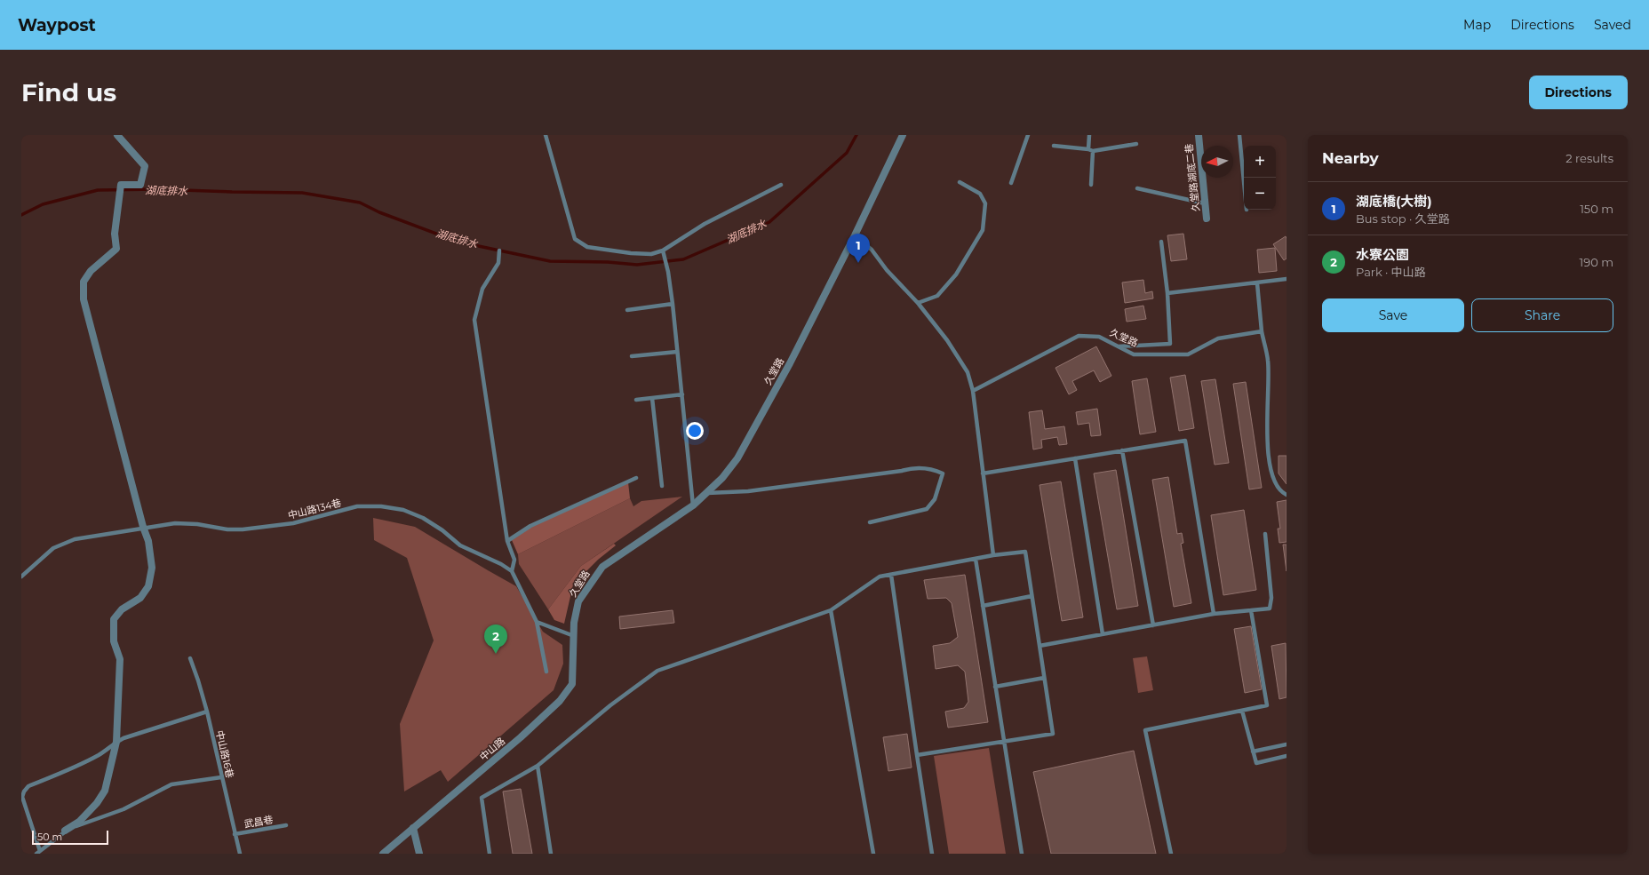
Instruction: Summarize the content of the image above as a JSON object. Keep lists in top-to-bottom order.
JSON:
{
  "streets": {
    "street": ["久堂路湖底二巷", "久堂路", "中山路"],
    "lane": ["中山路134巷", "中山路16巷", "武昌巷"]
  },
  "crossings": [
    ["久堂路", "中山路"],
    ["中山路16巷", "武昌巷"]
  ],
  "water": ["湖底排水"],
  "scale_bar": "50 m",
  "north": "left",
  "page": {
    "header": "Waypost",
    "nav": ["Map", "Directions", "Saved"],
    "buttons": [
      "Directions",
      ["Save", "Share"]
    ],
    "title": "Find us",
    "heading": ["Nearby", "2 results"],
    "map_buttons": ["+", "−"],
    "list": [
      {
        "mark": "1",
        "name": "湖底橋(大樹)",
        "note": "Bus stop · 久堂路",
        "value": "150 m"
      },
      {
        "mark": "2",
        "name": "水寮公園",
        "note": "Park · 中山路",
        "value": "190 m"
      }
    ],
    "pins": ["1", "2"],
    "scale": "50 m"
  }
}
